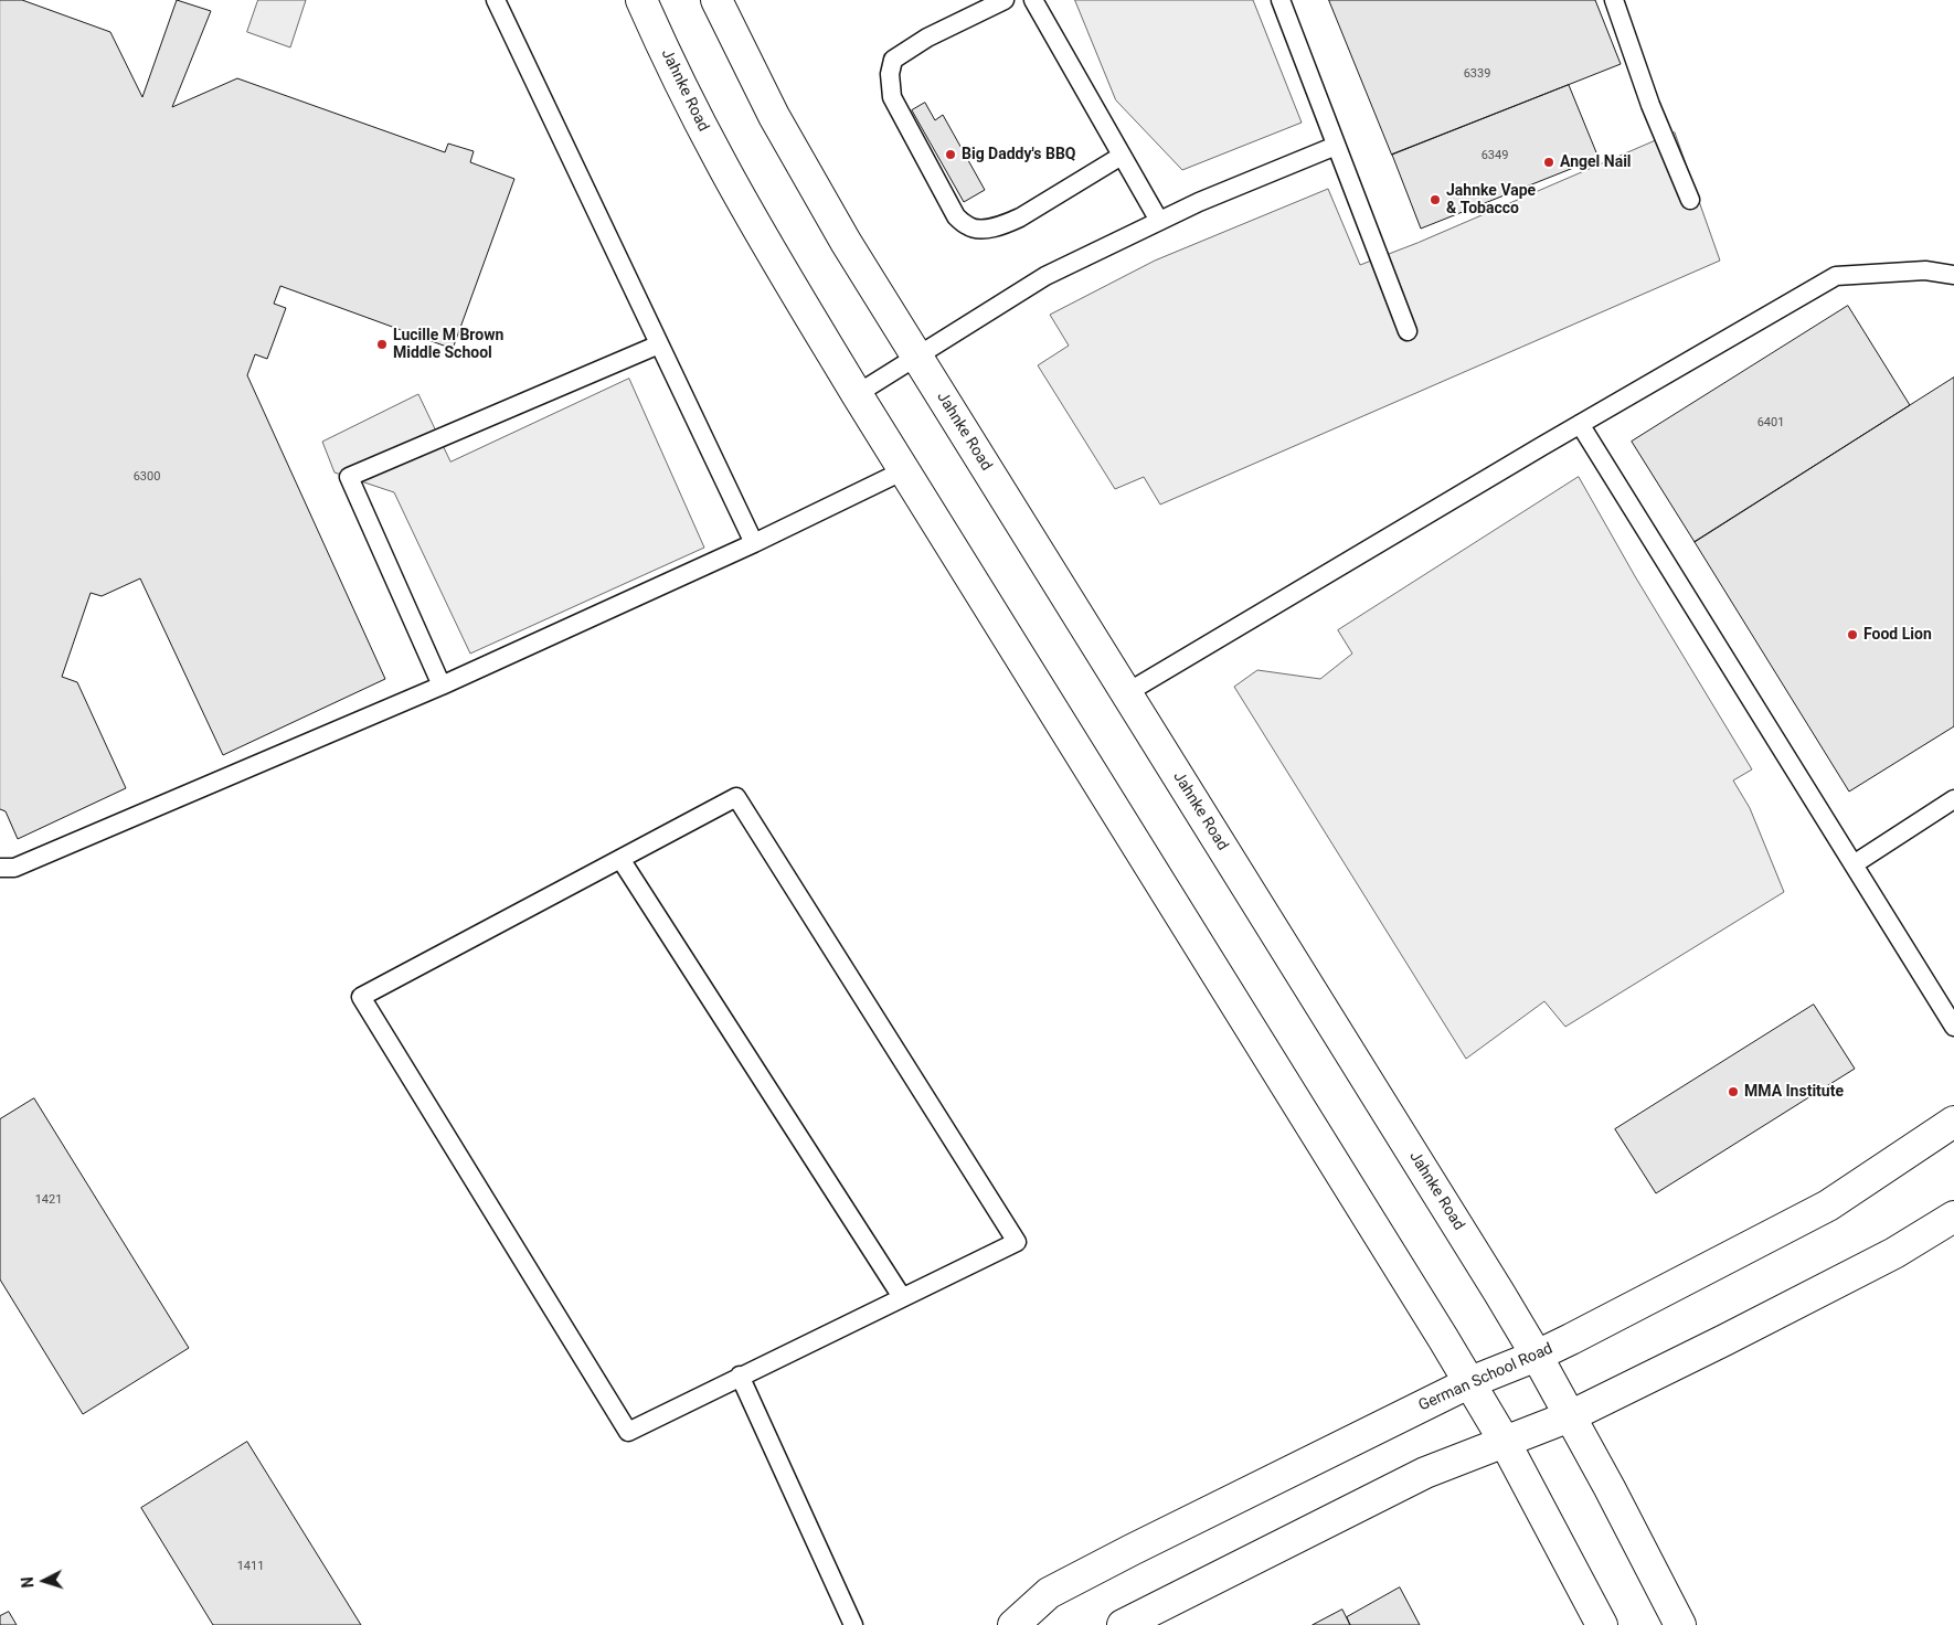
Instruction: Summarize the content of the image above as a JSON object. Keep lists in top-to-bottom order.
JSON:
{
  "streets": {
    "main road": ["Jahnke Road", "German School Road"]
  },
  "crossings": [
    ["Jahnke Road", "German School Road"]
  ],
  "places": [
    "Big Daddy's BBQ",
    "Angel Nail",
    "Jahnke Vape & Tobacco",
    "Lucille M Brown Middle School",
    "Food Lion",
    "MMA Institute"
  ],
  "house_numbers": [
    "6339",
    "6349",
    "6401",
    "6300",
    "1421",
    "1411"
  ],
  "north": "left"
}
